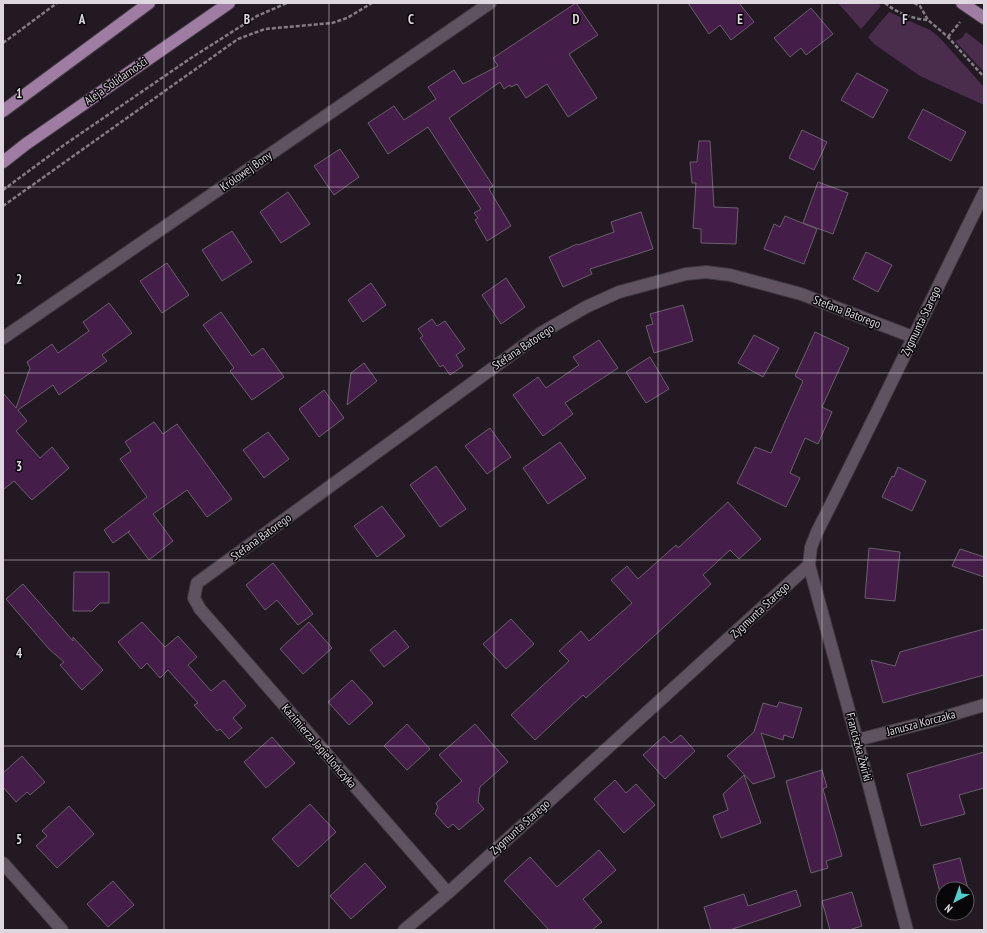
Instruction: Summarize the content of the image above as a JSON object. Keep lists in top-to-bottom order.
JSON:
{
  "streets": {
    "main road": ["Aleja Solidarności"],
    "street": [
      "Królowej Bony",
      "Stefana Batorego",
      "Zygmunta Starego",
      "Janusza Korczaka",
      "Kazimierza Jagiellończyka",
      "Franciszka Żwirki"
    ]
  },
  "crossings": [
    ["Stefana Batorego", "Zygmunta Starego"],
    ["Stefana Batorego", "Kazimierza Jagiellończyka"],
    ["Zygmunta Starego", "Kazimierza Jagiellończyka"],
    ["Zygmunta Starego", "Franciszka Żwirki"],
    ["Janusza Korczaka", "Franciszka Żwirki"]
  ],
  "north": "bottom left",
  "grid": {
    "columns": [
      "A",
      "B",
      "C",
      "D",
      "E",
      "F"
    ],
    "rows": [
      "1",
      "2",
      "3",
      "4",
      "5"
    ]
  }
}
